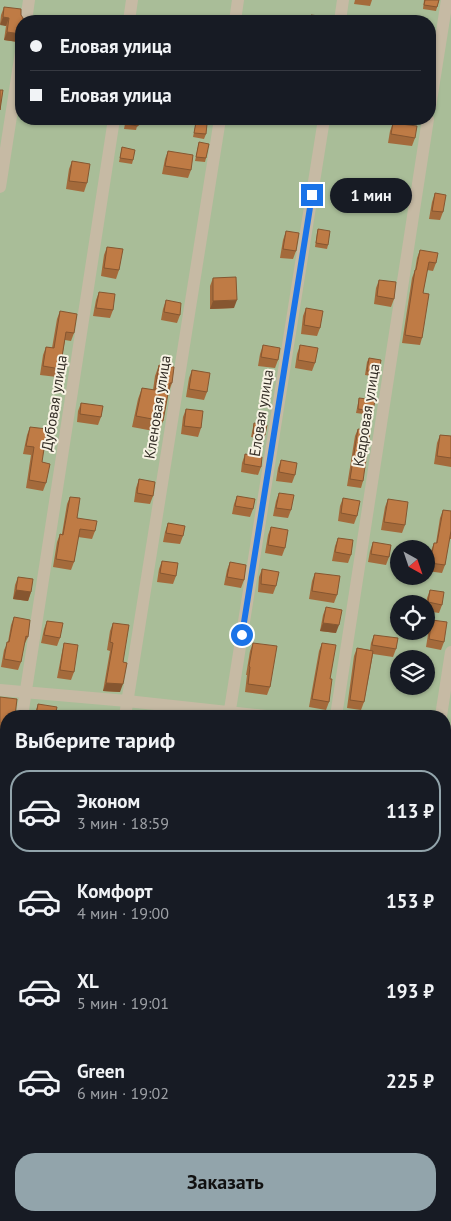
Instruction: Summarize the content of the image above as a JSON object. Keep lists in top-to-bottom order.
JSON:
{
  "streets": {
    "street": [
      "Дубовая улица",
      "Кленовая улица",
      "Еловая улица",
      "Кедровая улица"
    ]
  },
  "north": "bottom right",
  "page": {
    "banner": ["Еловая улица", "Еловая улица"],
    "bubble": "1 мин",
    "heading": "Выберите тариф",
    "list": [
      {
        "name": "Эконом",
        "note": "3 мин · 18:59",
        "value": "113 ₽"
      },
      {
        "name": "Комфорт",
        "note": "4 мин · 19:00",
        "value": "153 ₽"
      },
      {
        "name": "XL",
        "note": "5 мин · 19:01",
        "value": "193 ₽"
      },
      {
        "name": "Green",
        "note": "6 мин · 19:02",
        "value": "225 ₽"
      }
    ],
    "buttons": "Заказать"
  }
}
